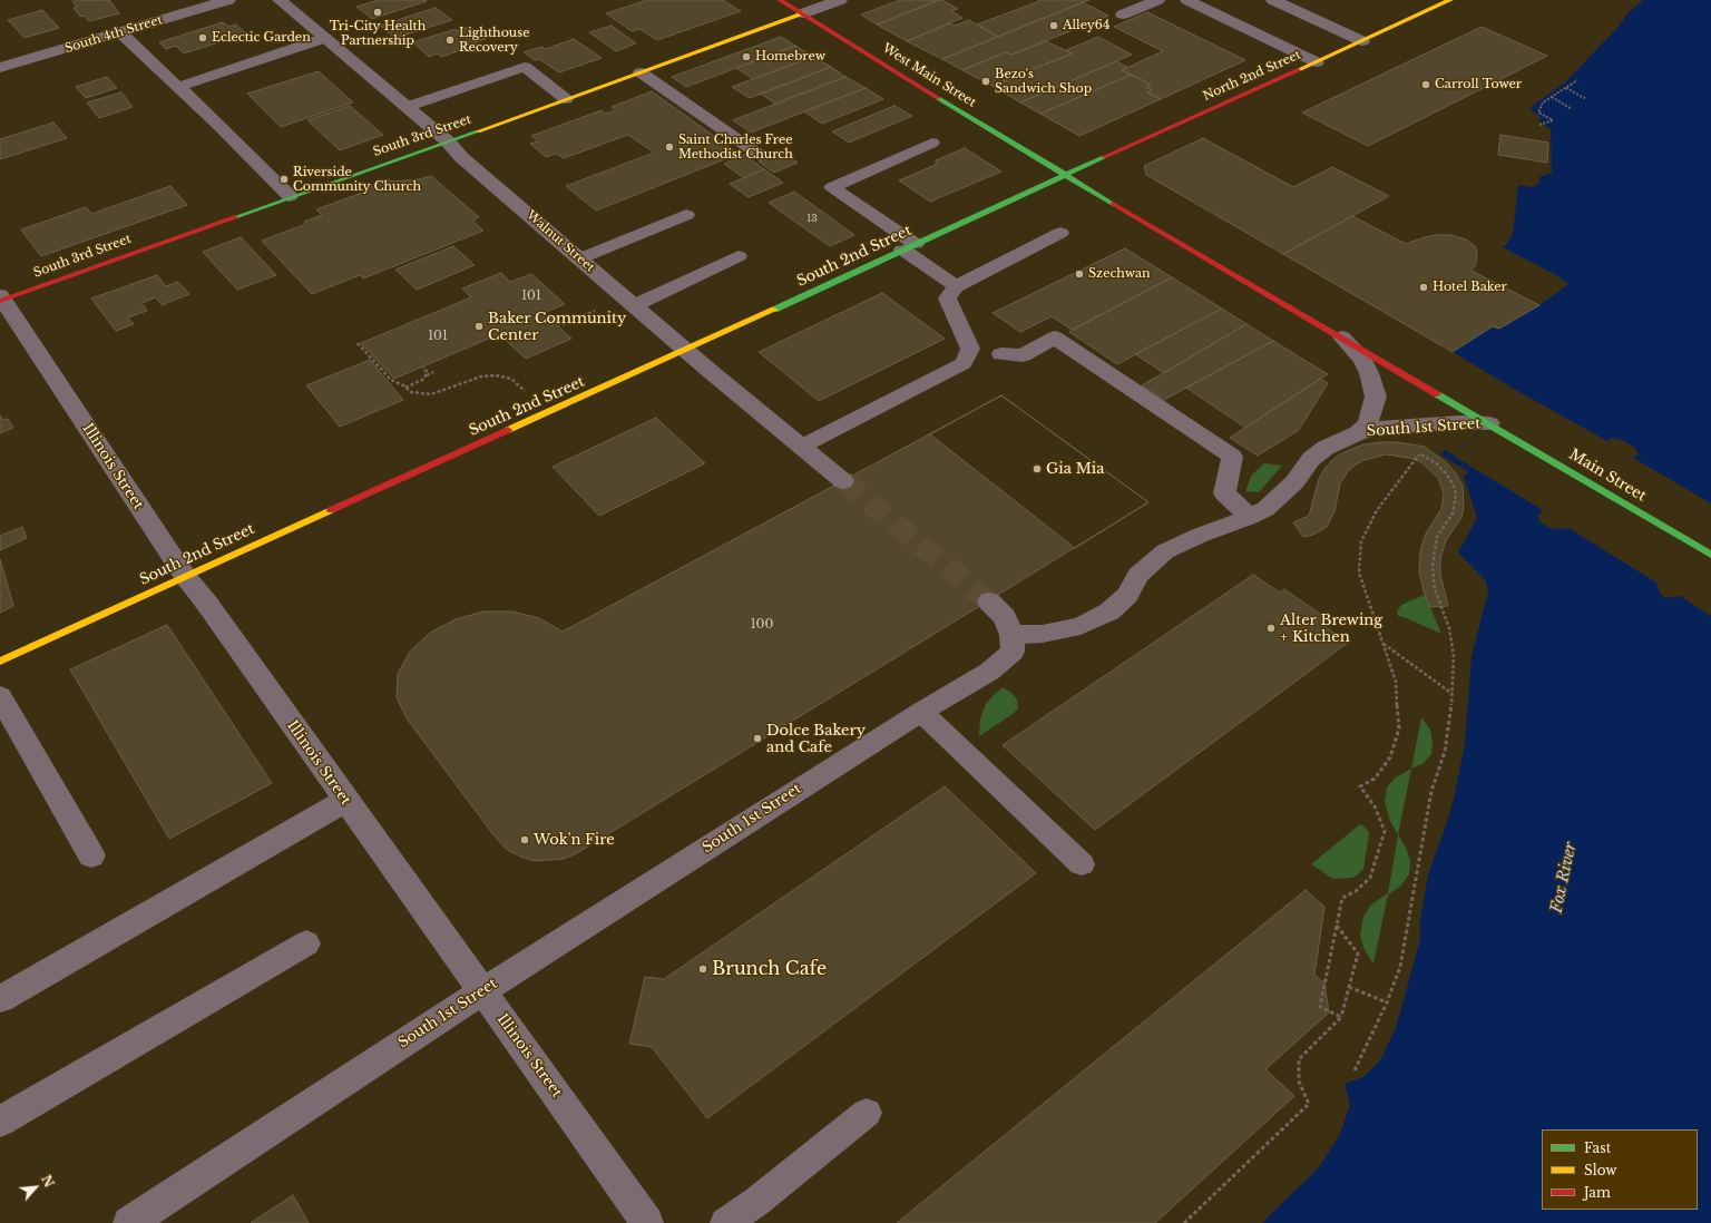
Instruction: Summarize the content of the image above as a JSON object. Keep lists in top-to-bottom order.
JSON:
{
  "streets": {
    "main road": [
      "West Main Street",
      "North 2nd Street",
      "South 3rd Street",
      "South 2nd Street",
      "Main Street"
    ],
    "street": [
      "South 4th Street",
      "Walnut Street",
      "South 1st Street",
      "Illinois Street"
    ]
  },
  "crossings": [
    ["West Main Street", "North 2nd Street"],
    ["West Main Street", "South 3rd Street"],
    ["West Main Street", "South 2nd Street"],
    ["West Main Street", "South 1st Street"],
    ["West Main Street", "Main Street"],
    ["North 2nd Street", "South 2nd Street"],
    ["South 3rd Street", "Walnut Street"],
    ["South 3rd Street", "Illinois Street"],
    ["Walnut Street", "South 2nd Street"],
    ["South 2nd Street", "Illinois Street"],
    ["South 1st Street", "Illinois Street"],
    ["South 1st Street", "Main Street"]
  ],
  "water": ["Fox River"],
  "places": [
    "Tri-City Health Partnership",
    "Alley64",
    "Eclectic Garden",
    "Lighthouse Recovery",
    "Homebrew",
    "Bezo's Sandwich Shop",
    "Carroll Tower",
    "Saint Charles Free Methodist Church",
    "Riverside Community Church",
    "Szechwan",
    "Hotel Baker",
    "Baker Community Center",
    "Gia Mia",
    "Alter Brewing + Kitchen",
    "Dolce Bakery and Cafe",
    "Wok'n Fire",
    "Brunch Cafe"
  ],
  "house_numbers": [
    "13",
    "101",
    "101",
    "100"
  ],
  "legend": ["Fast", "Slow", "Jam"],
  "north": "top right"
}
